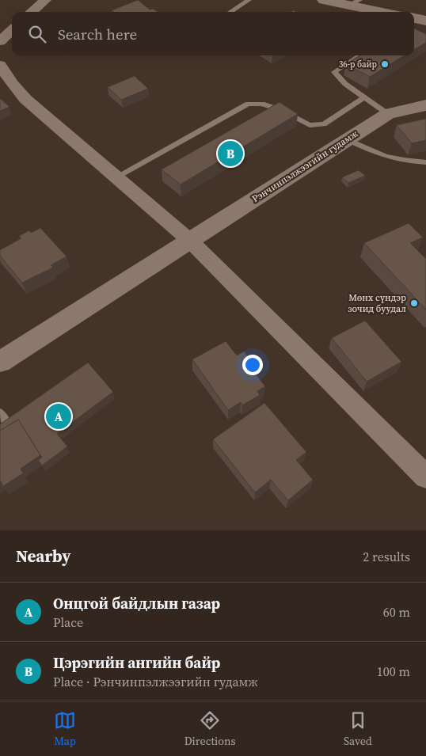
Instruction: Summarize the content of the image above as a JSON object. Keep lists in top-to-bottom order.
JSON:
{
  "streets": {
    "street": ["Рэнчинпэлжээгийн гудамж"]
  },
  "places": ["36-р байр", "Мөнх сүндэр зочид буудал"],
  "page": {
    "search": "Search here",
    "pins": ["B", "A"],
    "heading": ["Nearby", "2 results"],
    "list": [
      {
        "mark": "A",
        "name": "Онцгой байдлын газар",
        "note": "Place",
        "value": "60 m"
      },
      {
        "mark": "B",
        "name": "Цэрэгийн ангийн байр",
        "note": "Place · Рэнчинпэлжээгийн гудамж",
        "value": "100 m"
      }
    ],
    "nav": ["Map", "Directions", "Saved"]
  }
}
